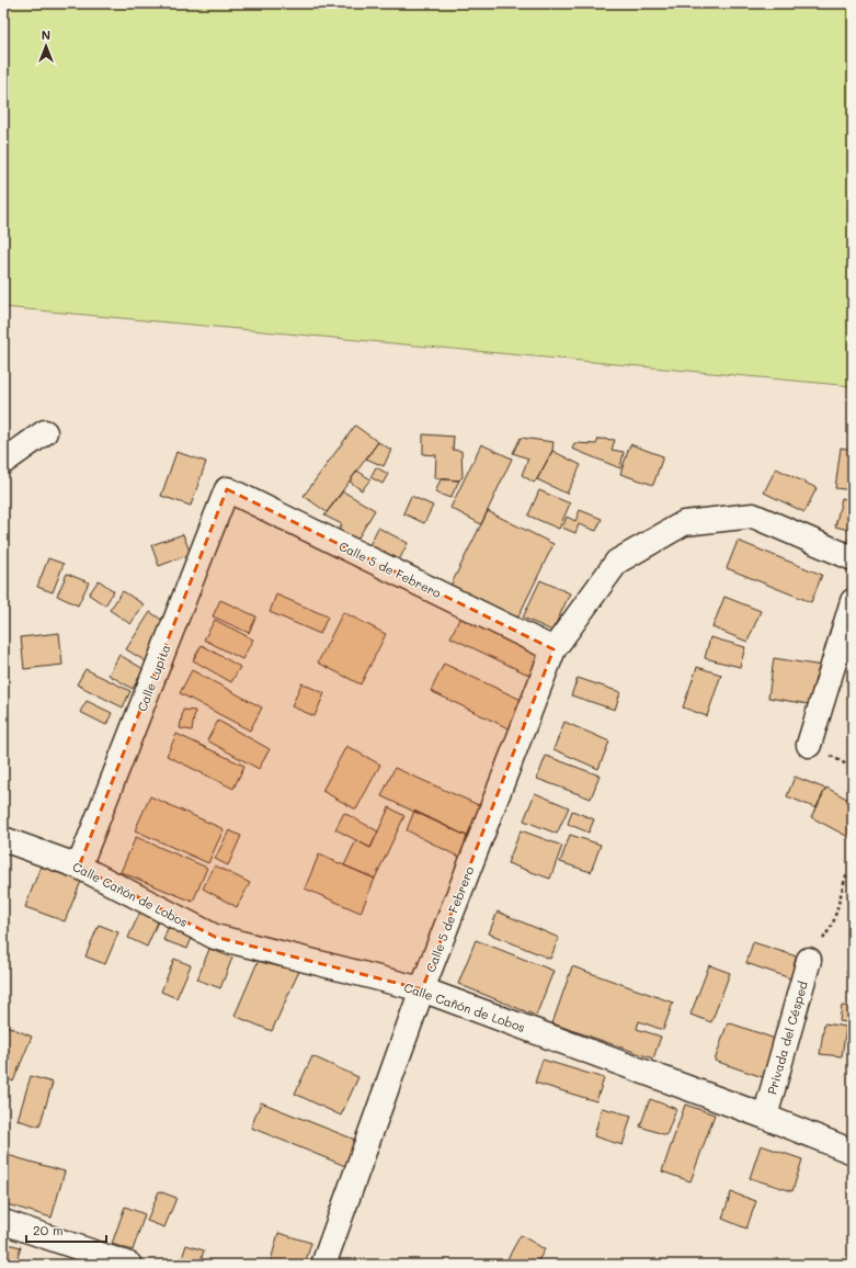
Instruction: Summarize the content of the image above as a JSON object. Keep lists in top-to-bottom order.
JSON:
{
  "streets": {
    "street": [
      "Calle 5 de Febrero",
      "Calle Lupita",
      "Calle Cañón de Lobos",
      "Privada del Césped"
    ]
  },
  "crossings": [
    ["Calle 5 de Febrero", "Calle Lupita"],
    ["Calle 5 de Febrero", "Calle Cañón de Lobos"],
    ["Calle Lupita", "Calle Cañón de Lobos"],
    ["Calle Cañón de Lobos", "Privada del Césped"]
  ],
  "scale_bar": "20 m",
  "north": "top"
}
